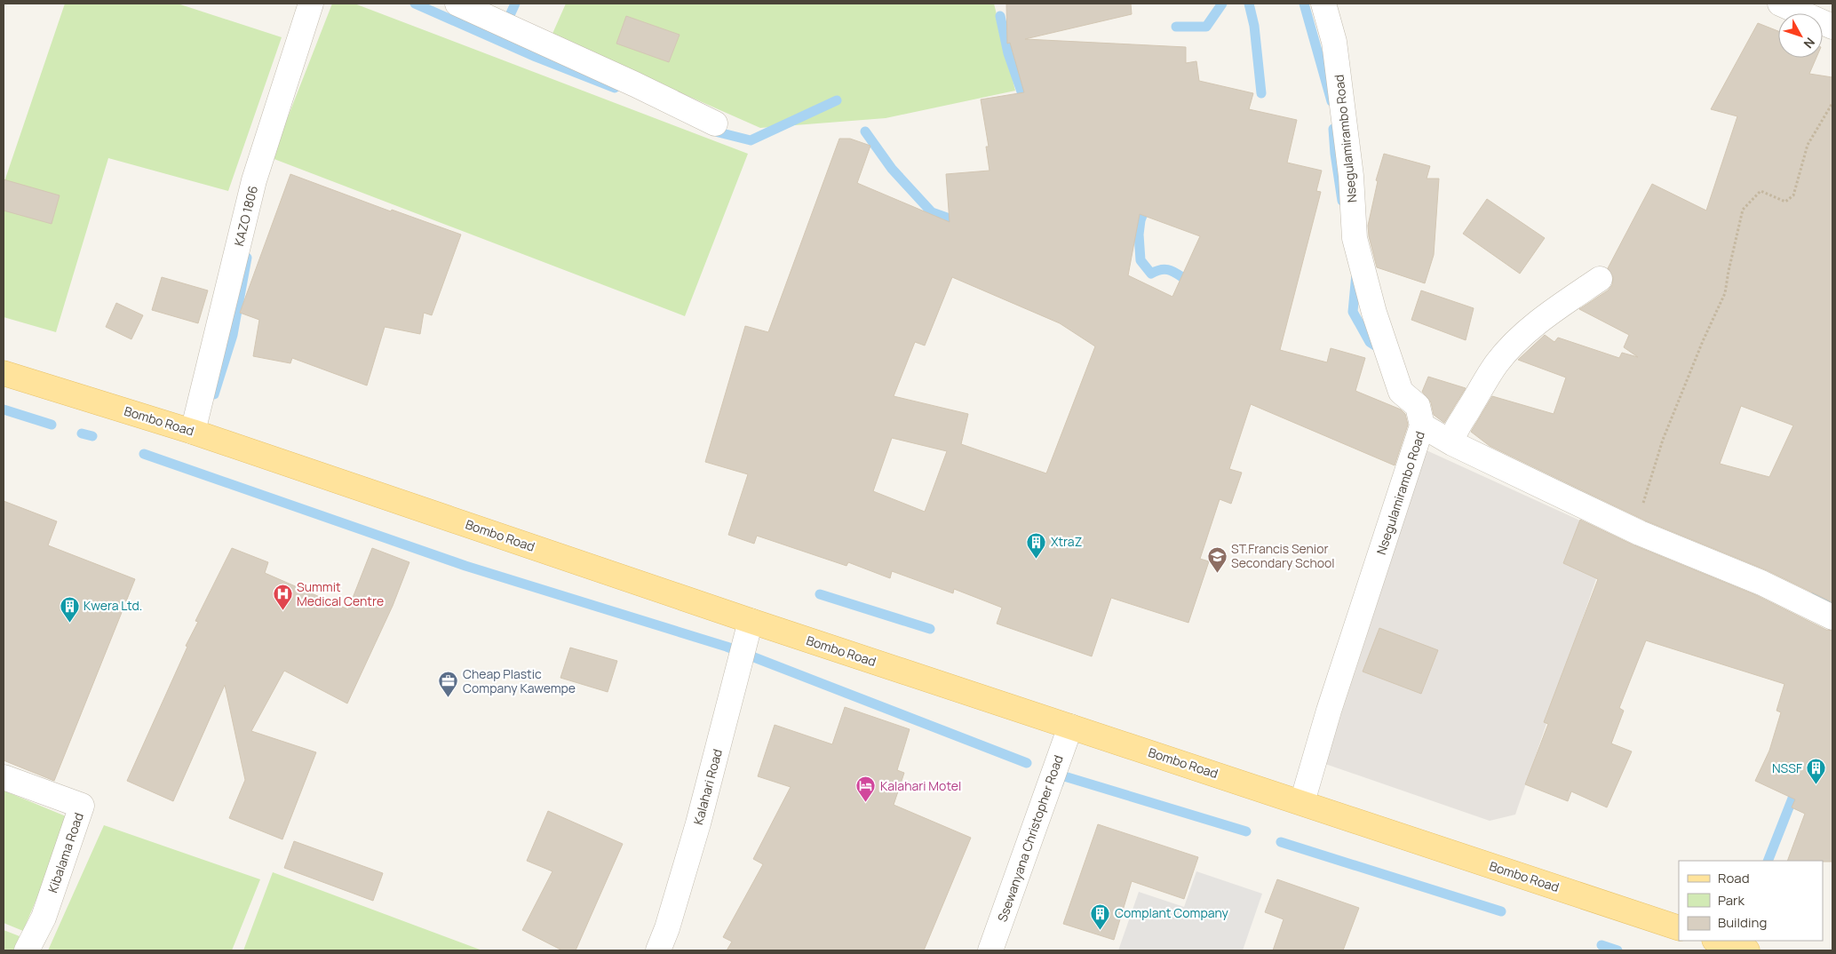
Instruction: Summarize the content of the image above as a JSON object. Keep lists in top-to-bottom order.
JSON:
{
  "streets": {
    "main road": ["Bombo Road"],
    "street": [
      "Nsegulamirambo Road",
      "KAZO 1806",
      "Kalahari Road",
      "Ssewanyana Christopher Road",
      "Kibalama Road"
    ]
  },
  "crossings": [
    ["Nsegulamirambo Road", "Bombo Road"],
    ["KAZO 1806", "Bombo Road"],
    ["Bombo Road", "Kalahari Road"],
    ["Bombo Road", "Ssewanyana Christopher Road"]
  ],
  "places": {
    "building": [
      "XtraZ",
      "Kwera Ltd.",
      "NSSF",
      "Complant Company"
    ],
    "school or university": ["ST.Francis Senior Secondary School"],
    "hospital": ["Summit Medical Centre"],
    "office": ["Cheap Plastic Company Kawempe"],
    "hotel": ["Kalahari Motel"]
  },
  "legend": ["Road", "Park", "Building"],
  "north": "bottom right"
}
